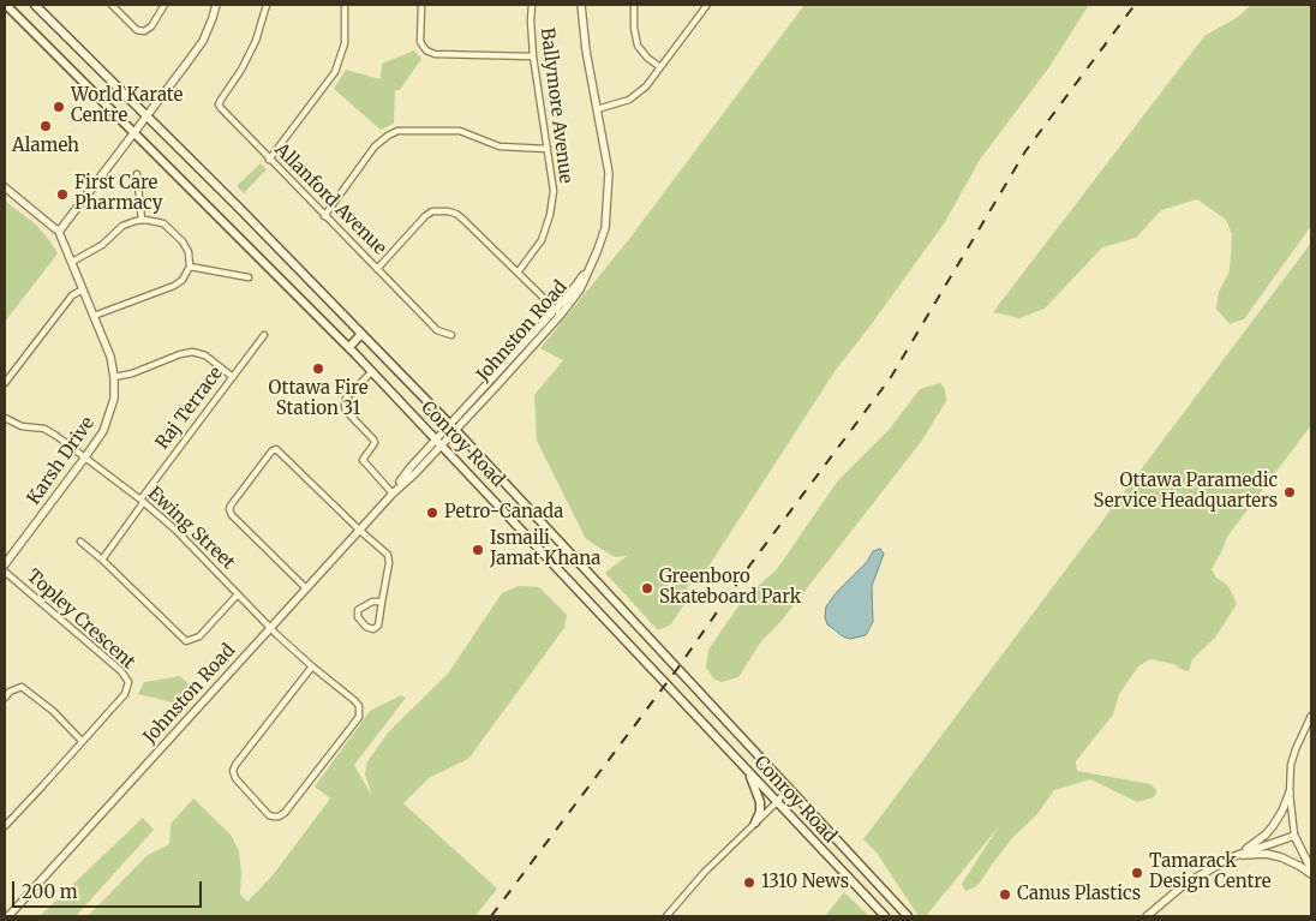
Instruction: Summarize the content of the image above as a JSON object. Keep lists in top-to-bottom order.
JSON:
{
  "streets": {
    "main road": ["Conroy Road"],
    "street": [
      "Ballymore Avenue",
      "Allanford Avenue",
      "Johnston Road",
      "Raj Terrace",
      "Karsh Drive",
      "Ewing Street",
      "Topley Crescent"
    ]
  },
  "crossings": [
    ["Ballymore Avenue", "Allanford Avenue"],
    ["Allanford Avenue", "Johnston Road"],
    ["Johnston Road", "Conroy Road"],
    ["Johnston Road", "Ewing Street"],
    ["Raj Terrace", "Ewing Street"],
    ["Karsh Drive", "Ewing Street"]
  ],
  "places": [
    "World Karate Centre",
    "Alameh",
    "First Care Pharmacy",
    "Ottawa Fire Station 31",
    "Ottawa Paramedic Service Headquarters",
    "Petro-Canada",
    "Ismaili Jamat Khana",
    "Greenboro Skateboard Park",
    "Tamarack Design Centre",
    "1310 News",
    "Canus Plastics"
  ],
  "scale_bar": "200 m"
}
